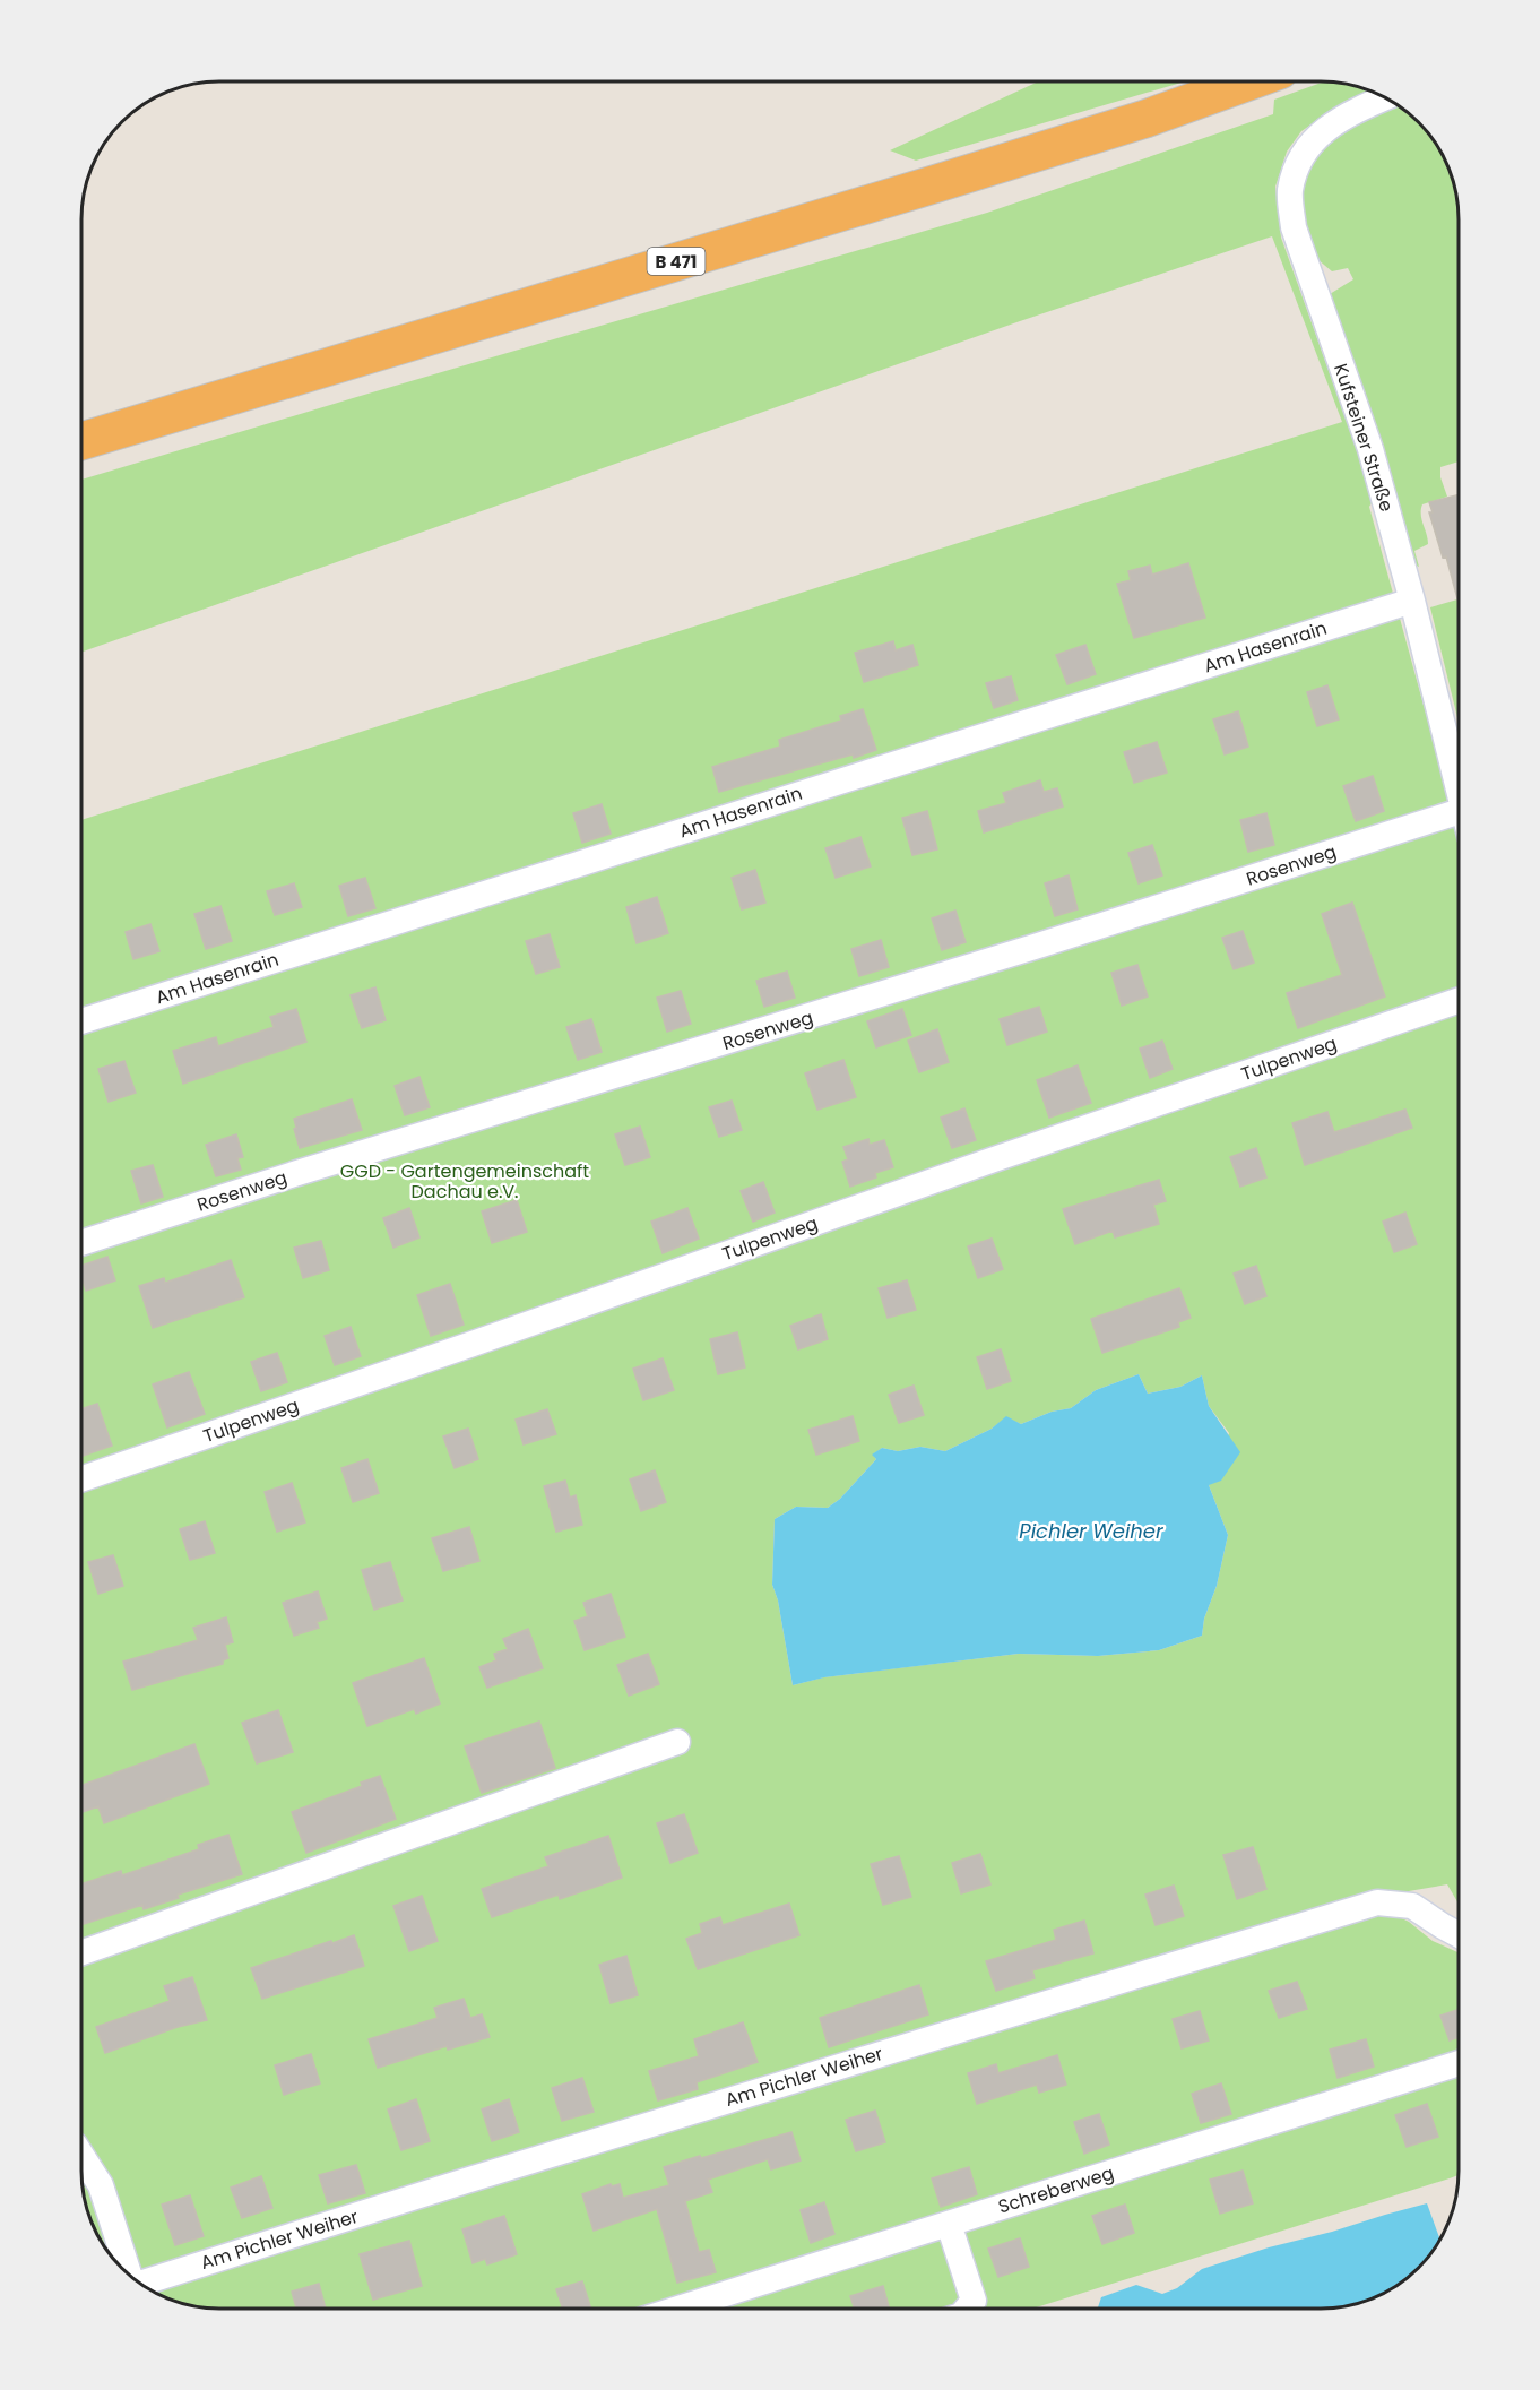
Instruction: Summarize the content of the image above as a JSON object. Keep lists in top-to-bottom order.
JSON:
{
  "streets": {
    "highway": ["B 471"],
    "street": [
      "Kufsteiner Straße",
      "Am Hasenrain",
      "Rosenweg",
      "Tulpenweg",
      "Am Pichler Weiher",
      "Schreberweg"
    ]
  },
  "crossings": [
    ["Kufsteiner Straße", "Am Hasenrain"]
  ],
  "water": ["Pichler Weiher"],
  "parks": ["GGD - Gartengemeinschaft Dachau e.V."]
}
